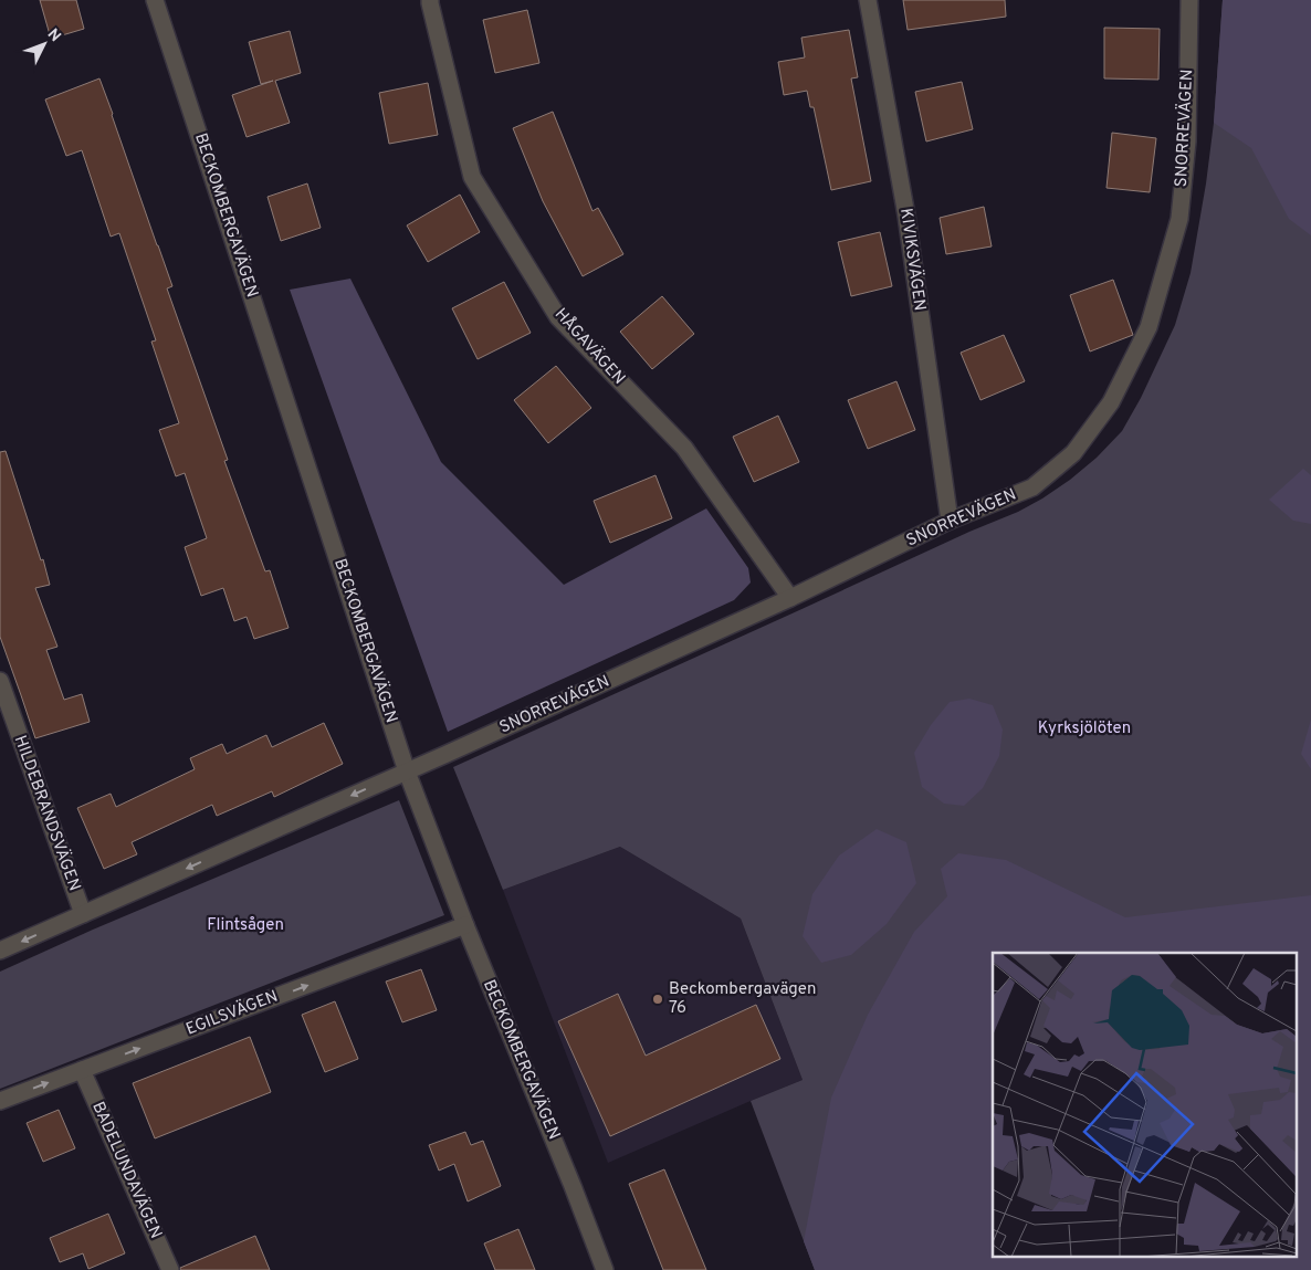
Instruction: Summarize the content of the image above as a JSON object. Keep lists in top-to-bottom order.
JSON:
{
  "streets": {
    "street": [
      "SNORREVÄGEN",
      "BECKOMBERGAVÄGEN",
      "KIVIKSVÄGEN",
      "HÅGAVÄGEN",
      "HILDEBRANDSVÄGEN",
      "EGILSVÄGEN",
      "BADELUNDAVÄGEN"
    ]
  },
  "crossings": [
    ["SNORREVÄGEN", "BECKOMBERGAVÄGEN"],
    ["SNORREVÄGEN", "KIVIKSVÄGEN"],
    ["SNORREVÄGEN", "HÅGAVÄGEN"],
    ["BECKOMBERGAVÄGEN", "EGILSVÄGEN"],
    ["EGILSVÄGEN", "BADELUNDAVÄGEN"]
  ],
  "parks": ["Kyrksjölöten", "Flintsågen"],
  "places": ["Beckombergavägen 76"],
  "north": "top right"
}
